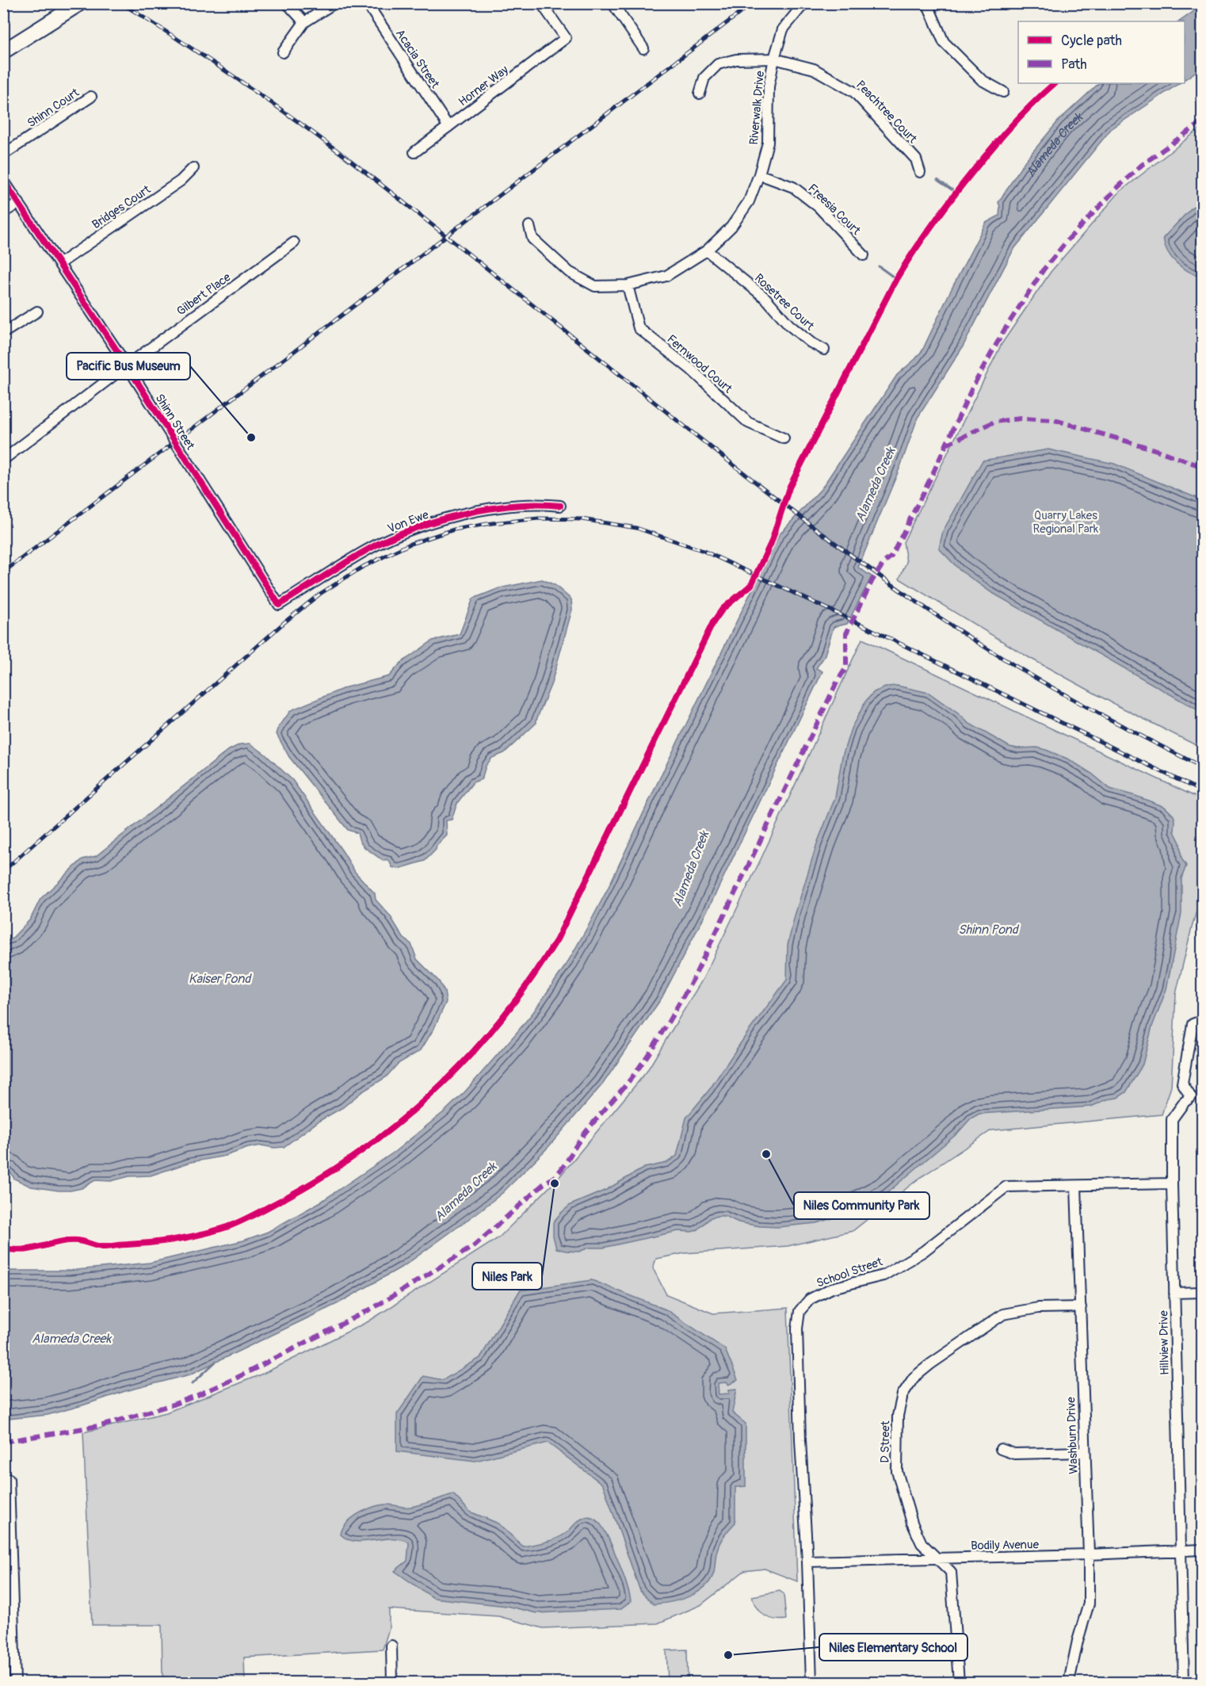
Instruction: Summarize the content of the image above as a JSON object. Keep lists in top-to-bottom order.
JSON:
{
  "streets": {
    "street": [
      "Acacia Street",
      "Horner Way",
      "Shinn Court",
      "Riverwalk Drive",
      "Peachtree Court",
      "Bridges Court",
      "Freesia Court",
      "Gilbert Place",
      "Rosetree Court",
      "Fernwood Court",
      "Shinn Street",
      "Von Ewe",
      "School Street",
      "Hillview Drive",
      "Washburn Drive",
      "D Street",
      "Bodily Avenue"
    ]
  },
  "crossings": [
    ["Acacia Street", "Horner Way"],
    ["Riverwalk Drive", "Peachtree Court"],
    ["Riverwalk Drive", "Freesia Court"],
    ["Riverwalk Drive", "Rosetree Court"],
    ["Riverwalk Drive", "Fernwood Court"],
    ["Bridges Court", "Shinn Street"],
    ["Gilbert Place", "Shinn Street"],
    ["Shinn Street", "Von Ewe"],
    ["School Street", "Hillview Drive"],
    ["School Street", "Washburn Drive"],
    ["School Street", "Bodily Avenue"],
    ["Hillview Drive", "Bodily Avenue"],
    ["Washburn Drive", "D Street"],
    ["Washburn Drive", "Bodily Avenue"],
    ["D Street", "Bodily Avenue"]
  ],
  "water": ["Alameda Creek", "Shinn Pond", "Kaiser Pond"],
  "parks": ["Quarry Lakes Regional Park"],
  "places": [
    "Pacific Bus Museum",
    "Niles Community Park",
    "Niles Park",
    "Niles Elementary School"
  ],
  "legend": ["Cycle path", "Path"]
}
